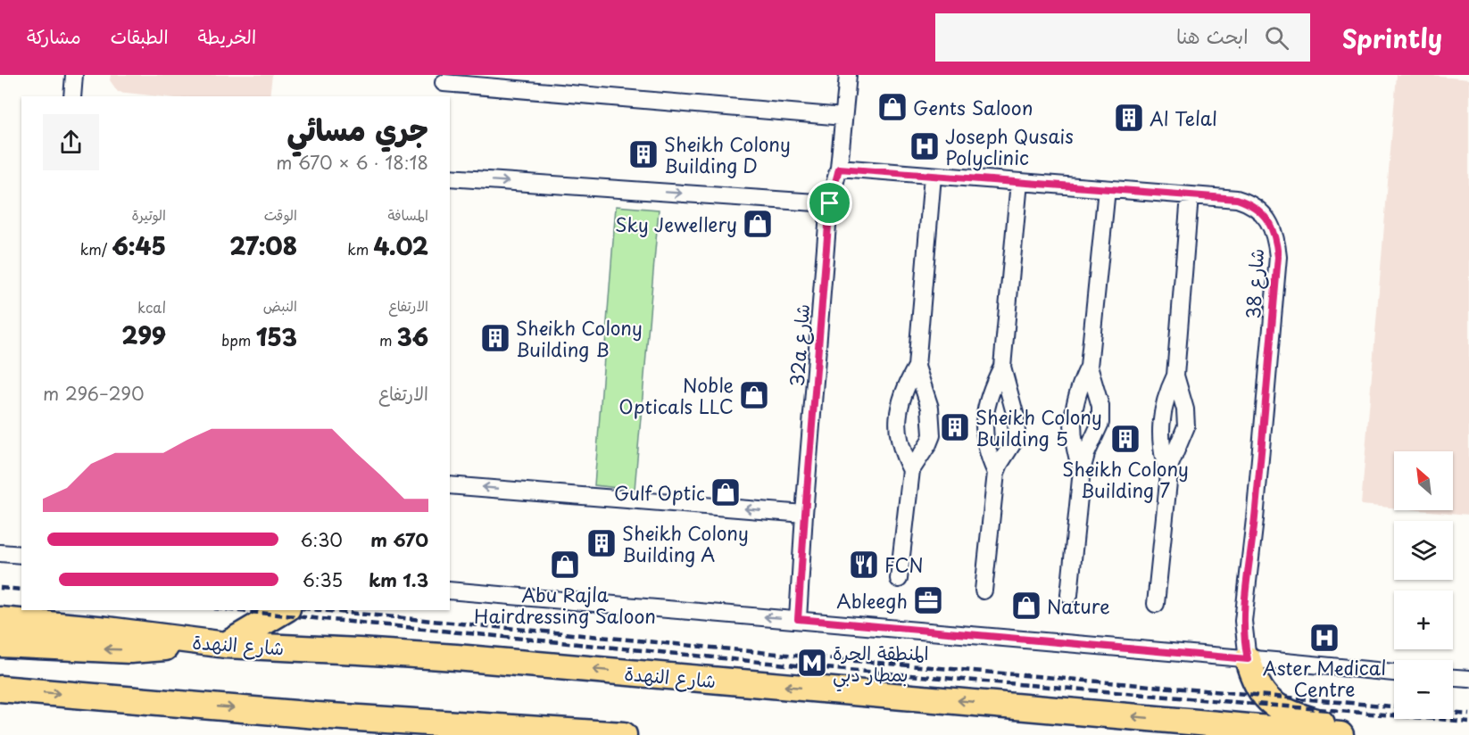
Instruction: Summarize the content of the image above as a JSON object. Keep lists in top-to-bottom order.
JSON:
{
  "streets": {
    "main road": ["شارع النهدة"],
    "street": ["شارع 38", "32a شارع"]
  },
  "crossings": [
    ["شارع 38", "32a شارع"]
  ],
  "places": {
    "shop": [
      "Gents Saloon",
      "Sky Jewellery",
      "Noble Opticals LLC",
      "Gulf Optic",
      "Abu Rajla Hairdressing Saloon",
      "Nature"
    ],
    "building": [
      "Al Telal",
      "Sheikh Colony Building D",
      "Sheikh Colony Building B",
      "Sheikh Colony Building 5",
      "Sheikh Colony Building 7",
      "Sheikh Colony Building A"
    ],
    "hospital": ["Joseph Qusais Polyclinic", "Aster Medical Centre"],
    "restaurant": ["FCN"],
    "office": ["Ableegh"],
    "metro station": ["المنطقة الحرة بمطار دبي"]
  },
  "north": "top left",
  "page": {
    "header": "Sprintly",
    "search": "ابحث هنا",
    "nav": ["الخريطة", "الطبقات", "مشاركة"],
    "heading": ["جري مسائي", "18:18 · 6 × 670 m"],
    "stats": [
      ["المسافة", "4.02 km"],
      ["الوقت", "27:08"],
      ["الوتيرة", "6:45 /km"],
      ["الارتفاع", "36 m"],
      ["النبض", "153 bpm"],
      ["kcal", "299"]
    ],
    "chart": ["الارتفاع", "290–296 m"],
    "map_buttons": ["+", "−"],
    "list": [
      {
        "name": "670 m",
        "note": "6:30"
      },
      {
        "name": "1.3 km",
        "note": "6:35"
      }
    ]
  }
}
